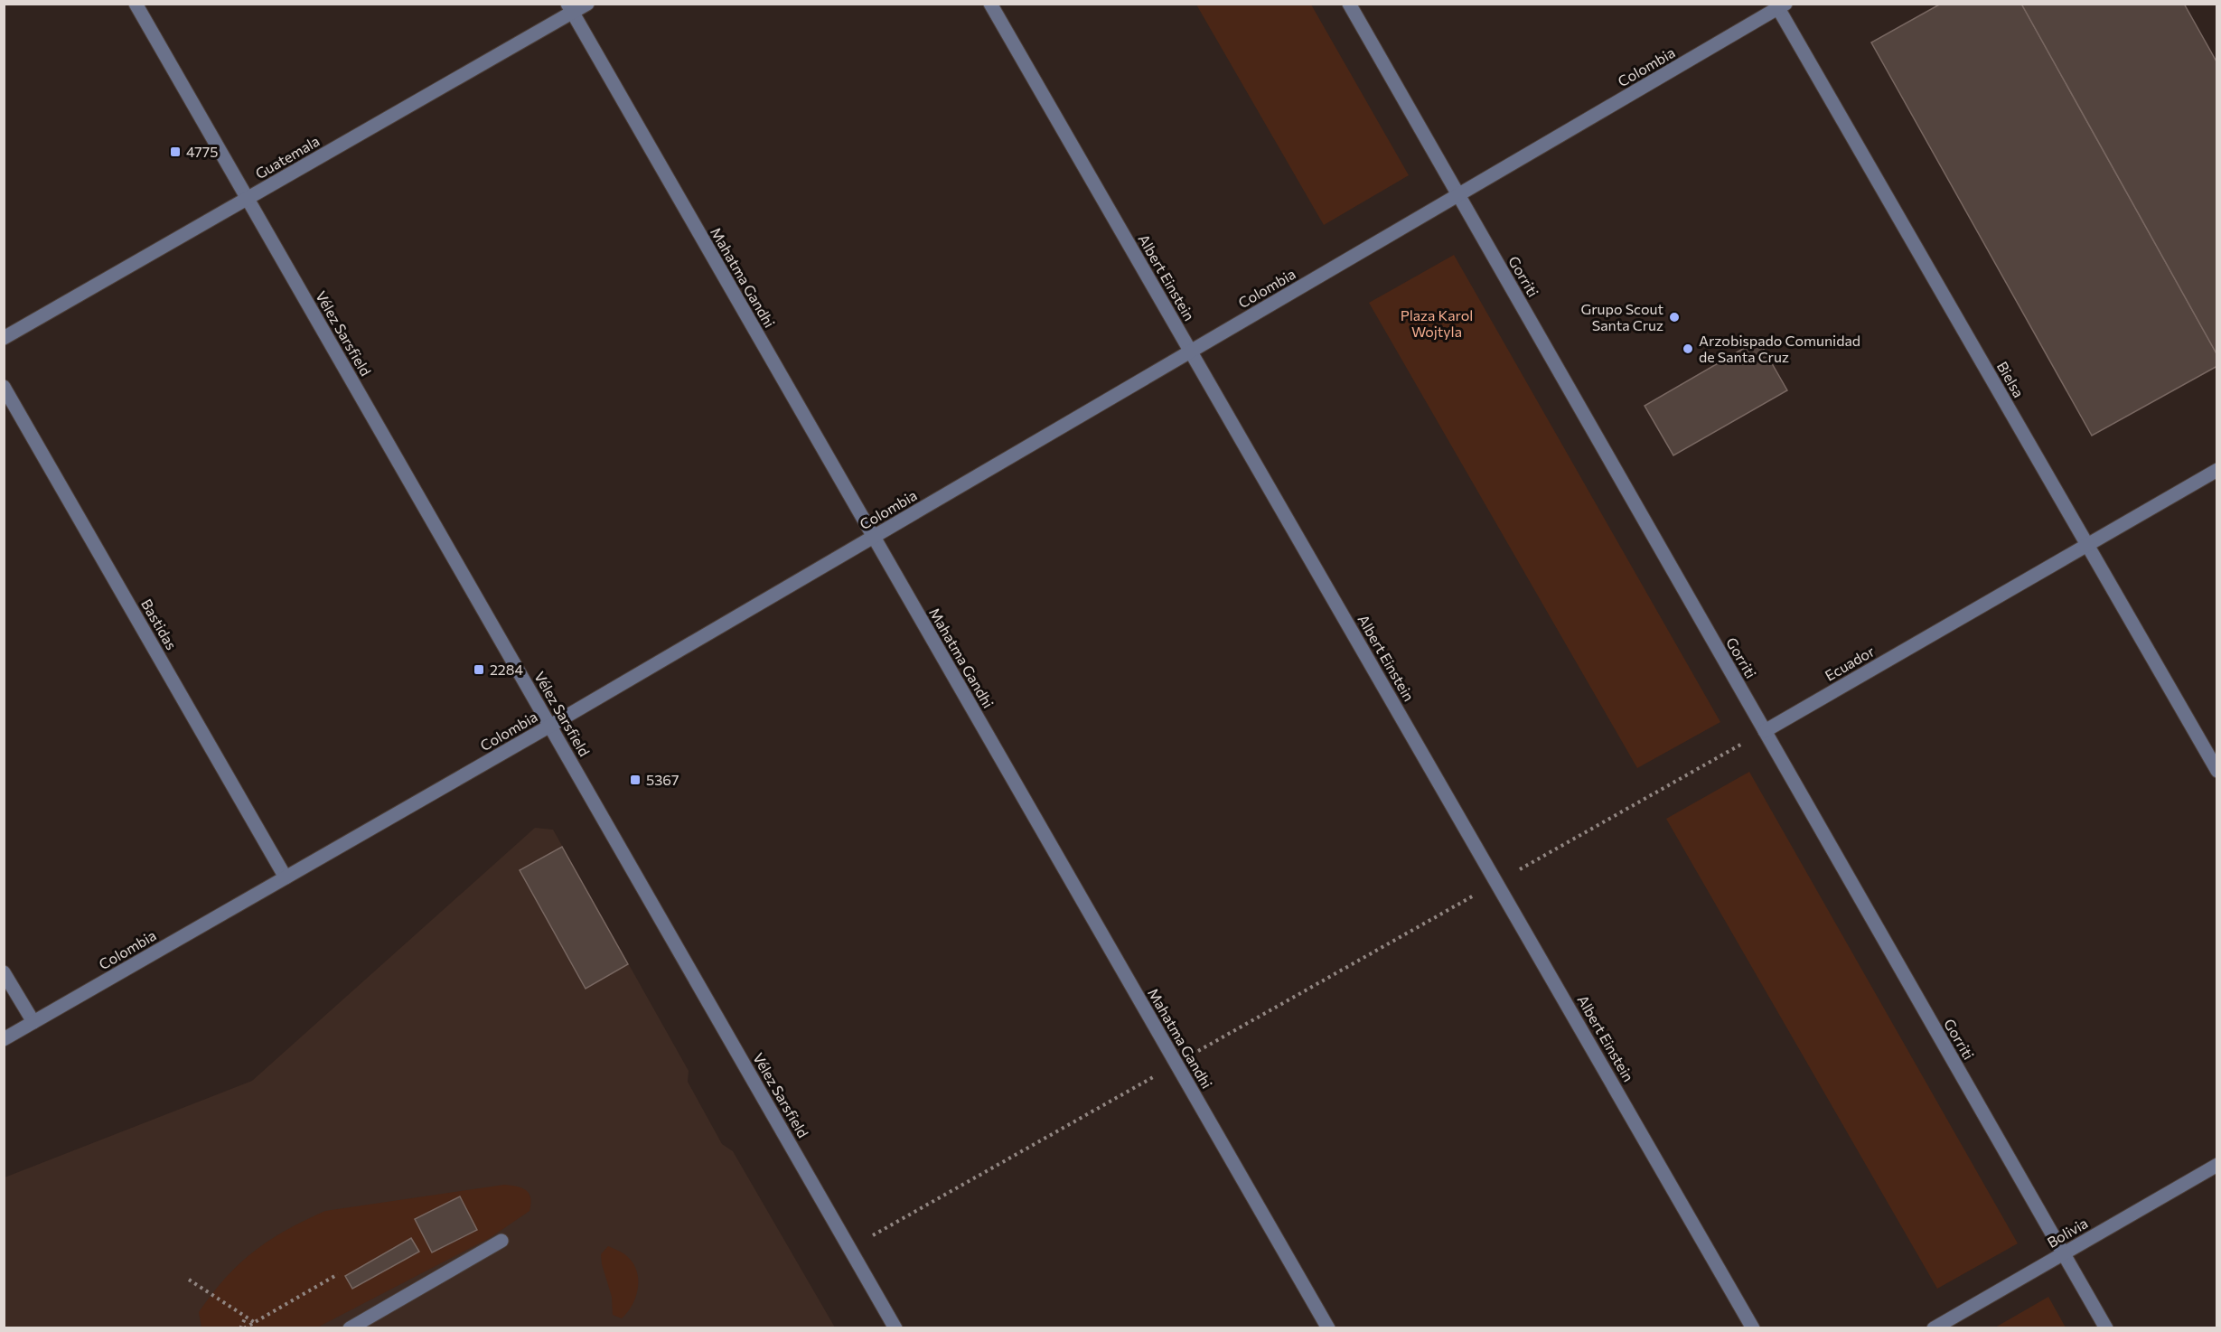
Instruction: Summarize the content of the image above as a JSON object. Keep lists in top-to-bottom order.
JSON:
{
  "streets": {
    "street": [
      "Colombia",
      "Guatemala",
      "Gorriti",
      "Mahatma Gandhi",
      "Albert Einstein",
      "Vélez Sarsfield",
      "Bielsa",
      "Bastidas",
      "Ecuador",
      "Bolivia"
    ]
  },
  "crossings": [
    ["Colombia", "Gorriti"],
    ["Colombia", "Mahatma Gandhi"],
    ["Colombia", "Albert Einstein"],
    ["Colombia", "Vélez Sarsfield"],
    ["Colombia", "Bielsa"],
    ["Colombia", "Bastidas"],
    ["Guatemala", "Mahatma Gandhi"],
    ["Guatemala", "Vélez Sarsfield"],
    ["Gorriti", "Ecuador"],
    ["Gorriti", "Bolivia"],
    ["Bielsa", "Ecuador"]
  ],
  "parks": ["Plaza Karol Wojtyla"],
  "places": {
    "transit": ["4775", "2284", "5367"],
    "other": ["Grupo Scout Santa Cruz", "Arzobispado Comunidad de Santa Cruz"]
  }
}
